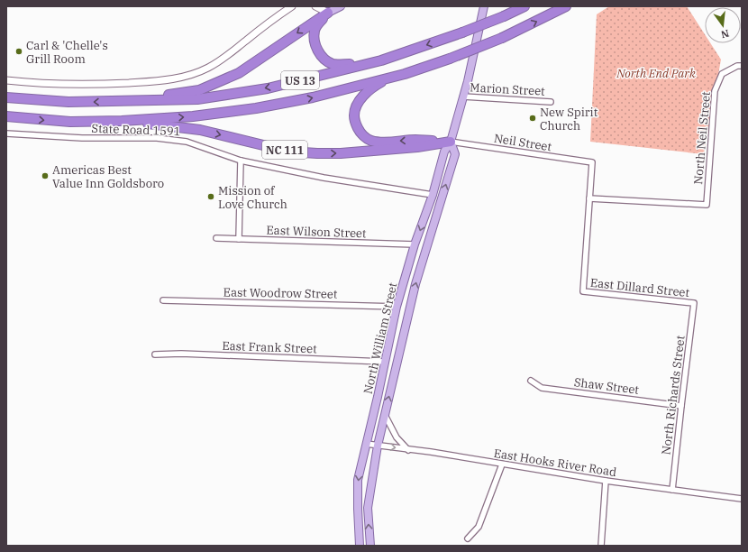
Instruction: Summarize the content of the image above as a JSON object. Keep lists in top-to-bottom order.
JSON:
{
  "streets": {
    "highway": ["US 13", "NC 111"],
    "main road": ["North William Street"],
    "street": [
      "Marion Street",
      "State Road 1591",
      "North Neil Street",
      "Neil Street",
      "East Wilson Street",
      "East Dillard Street",
      "East Woodrow Street",
      "East Frank Street",
      "Shaw Street",
      "North Richards Street",
      "East Hooks River Road"
    ]
  },
  "crossings": [
    ["US 13", "NC 111"],
    ["Marion Street", "North William Street"],
    ["State Road 1591", "North William Street"],
    ["North Neil Street", "Neil Street"],
    ["North Neil Street", "East Dillard Street"],
    ["Neil Street", "NC 111"],
    ["Neil Street", "East Dillard Street"],
    ["Neil Street", "North William Street"],
    ["NC 111", "North William Street"],
    ["East Wilson Street", "North William Street"],
    ["East Dillard Street", "North Richards Street"],
    ["East Woodrow Street", "North William Street"],
    ["North William Street", "East Frank Street"],
    ["North William Street", "East Hooks River Road"],
    ["Shaw Street", "North Richards Street"],
    ["North Richards Street", "East Hooks River Road"]
  ],
  "parks": ["North End Park"],
  "places": [
    "Carl & 'Chelle's Grill Room",
    "New Spirit Church",
    "Americas Best Value Inn Goldsboro",
    "Mission of Love Church"
  ],
  "north": "bottom"
}
